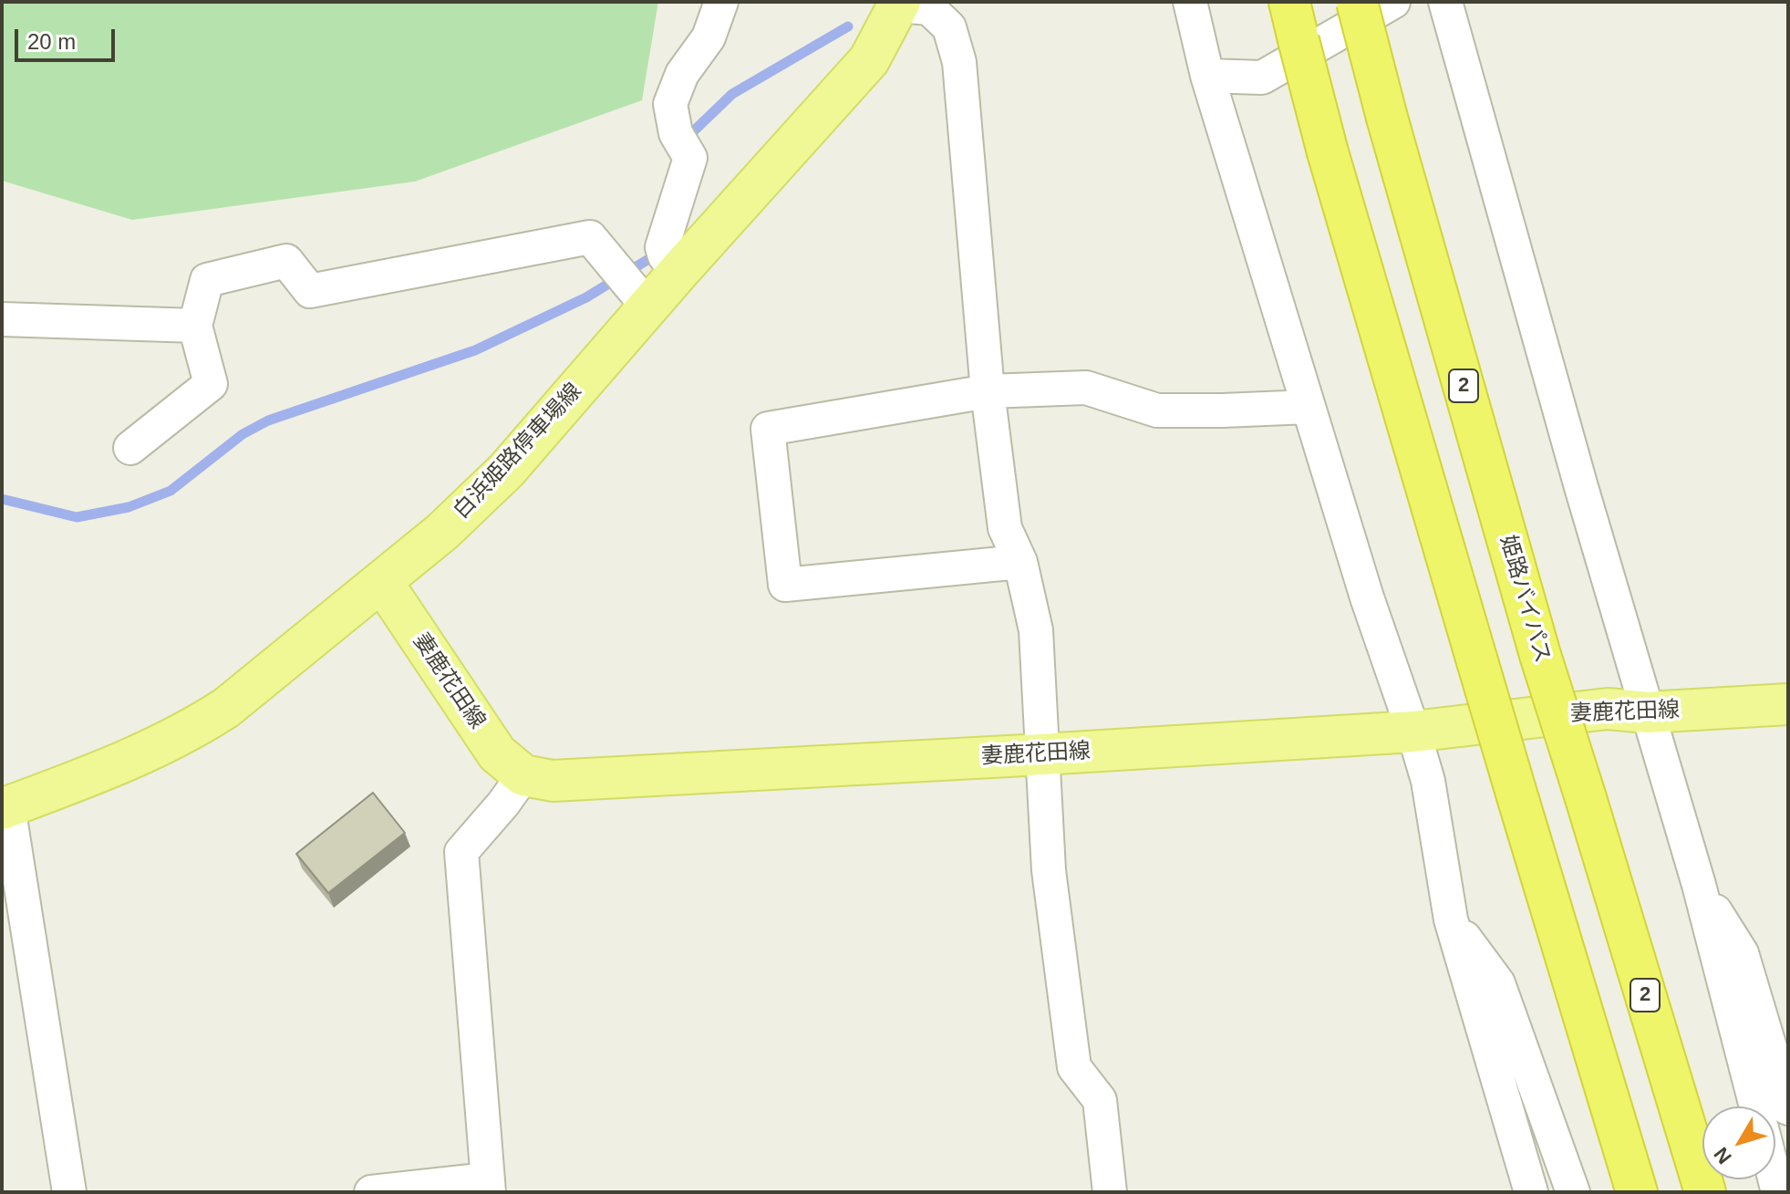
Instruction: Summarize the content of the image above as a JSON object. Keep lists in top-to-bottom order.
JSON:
{
  "streets": {
    "highway": ["2", "姫路バイパス"],
    "main road": ["白浜姫路停車場線", "妻鹿花田線"]
  },
  "crossings": [
    ["白浜姫路停車場線", "妻鹿花田線"]
  ],
  "scale_bar": "20 m",
  "north": "bottom left"
}
